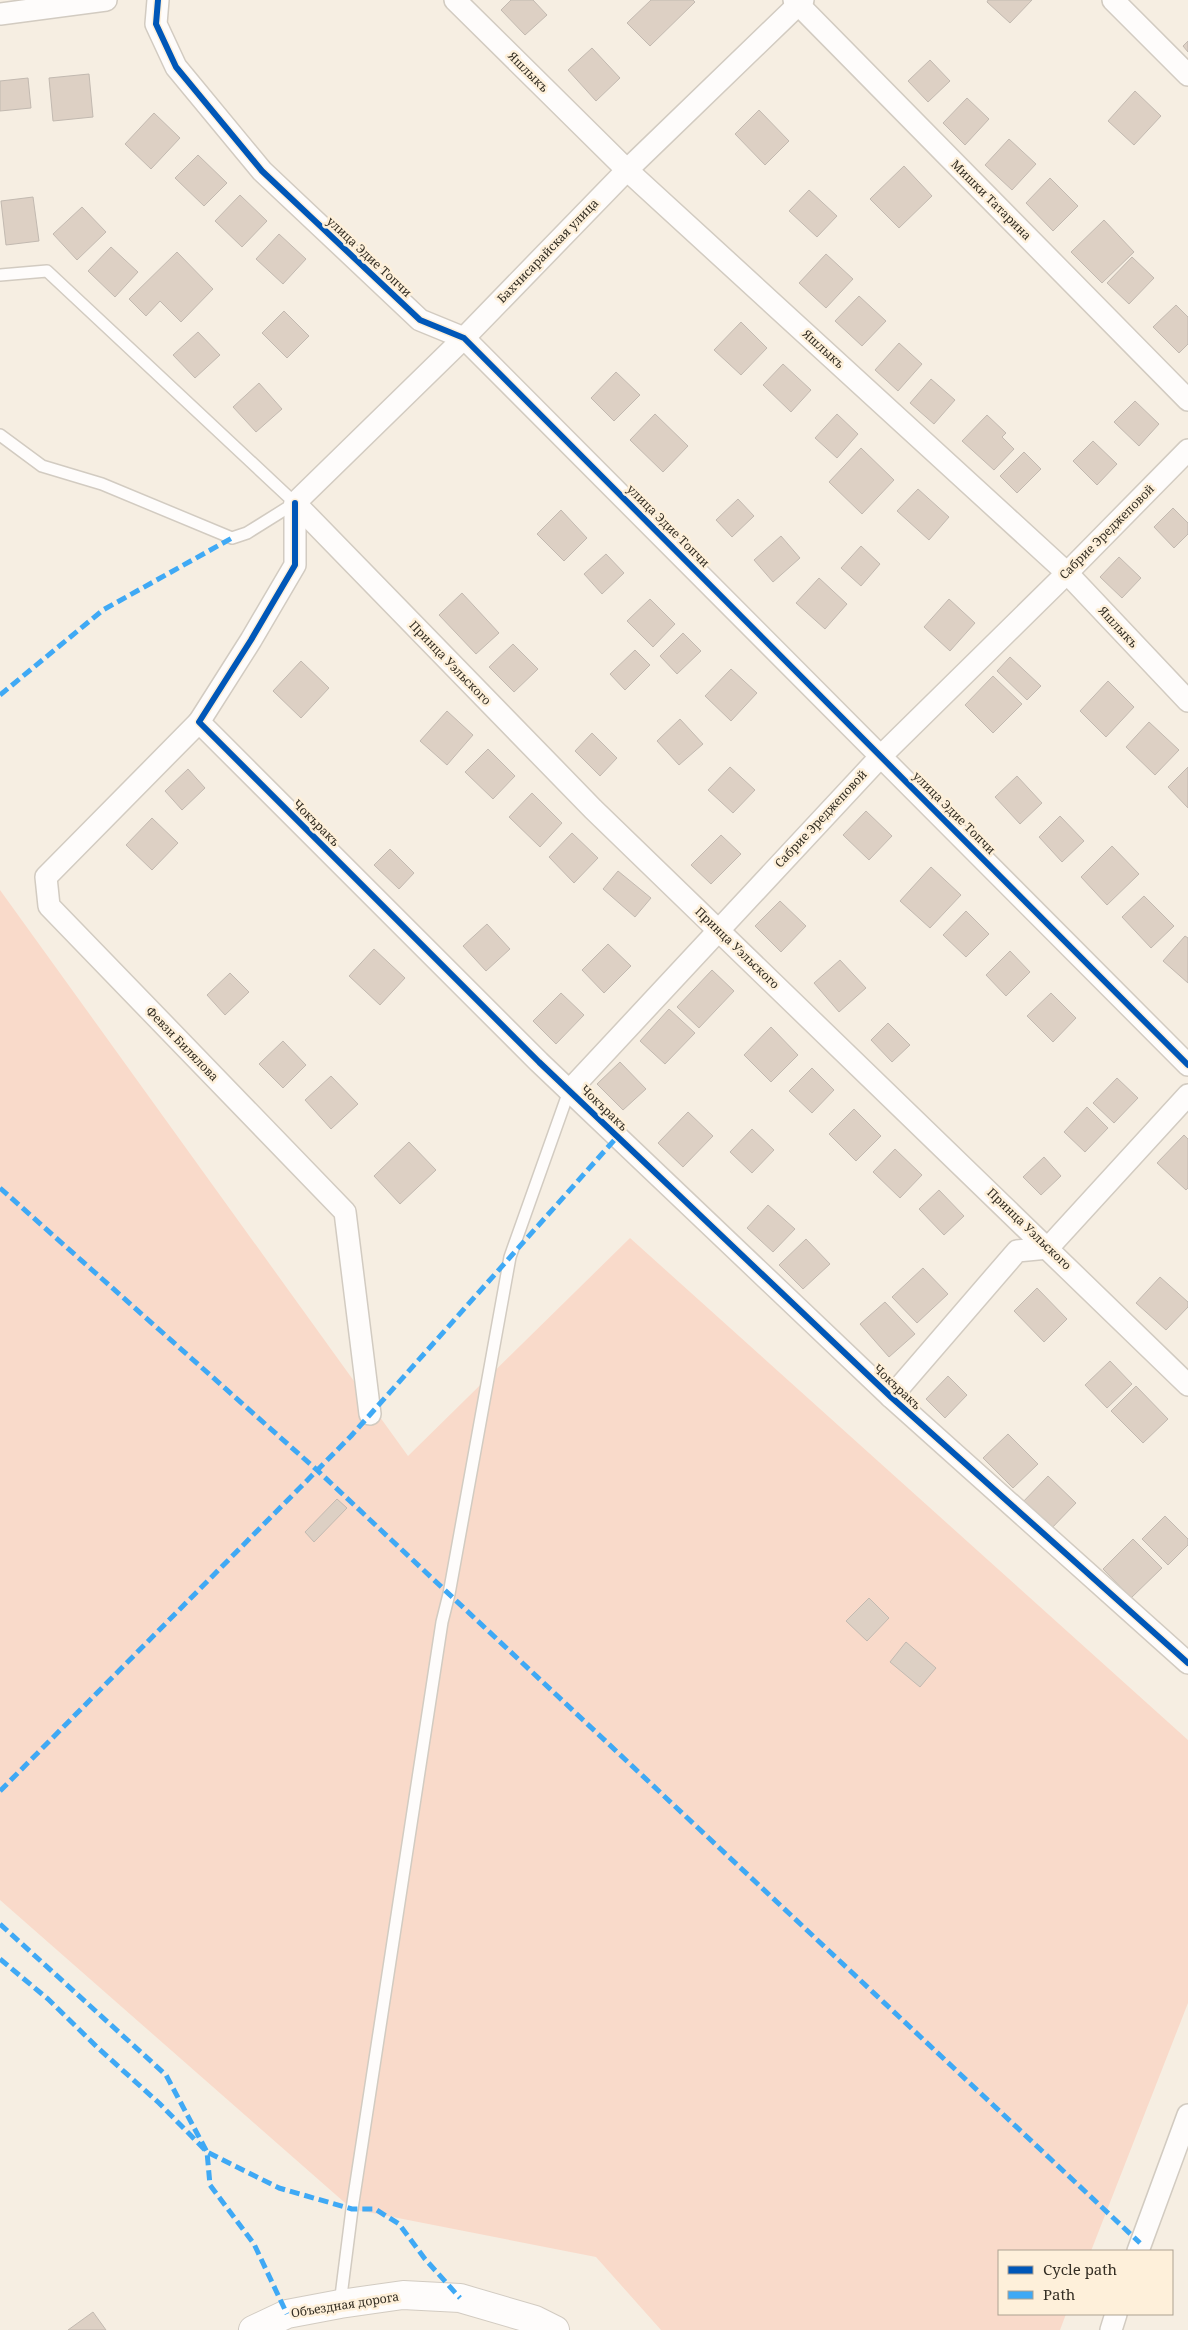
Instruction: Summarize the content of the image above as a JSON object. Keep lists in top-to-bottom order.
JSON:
{
  "streets": {
    "main road": ["Объездная дорога"],
    "street": [
      "Яшлыкъ",
      "Мишки Татарина",
      "Бахчисарайская улица",
      "улица Эдие Топчи",
      "Сабрие Эреджеповой",
      "Принца Уэльского",
      "Чокъракъ",
      "Февзи Билялова"
    ]
  },
  "crossings": [
    ["Яшлыкъ", "Бахчисарайская улица"],
    ["Яшлыкъ", "Сабрие Эреджеповой"],
    ["Мишки Татарина", "Бахчисарайская улица"],
    ["Бахчисарайская улица", "улица Эдие Топчи"],
    ["Бахчисарайская улица", "Принца Уэльского"],
    ["улица Эдие Топчи", "Сабрие Эреджеповой"],
    ["Сабрие Эреджеповой", "Принца Уэльского"],
    ["Сабрие Эреджеповой", "Чокъракъ"],
    ["Чокъракъ", "Февзи Билялова"]
  ],
  "legend": ["Cycle path", "Path"]
}
